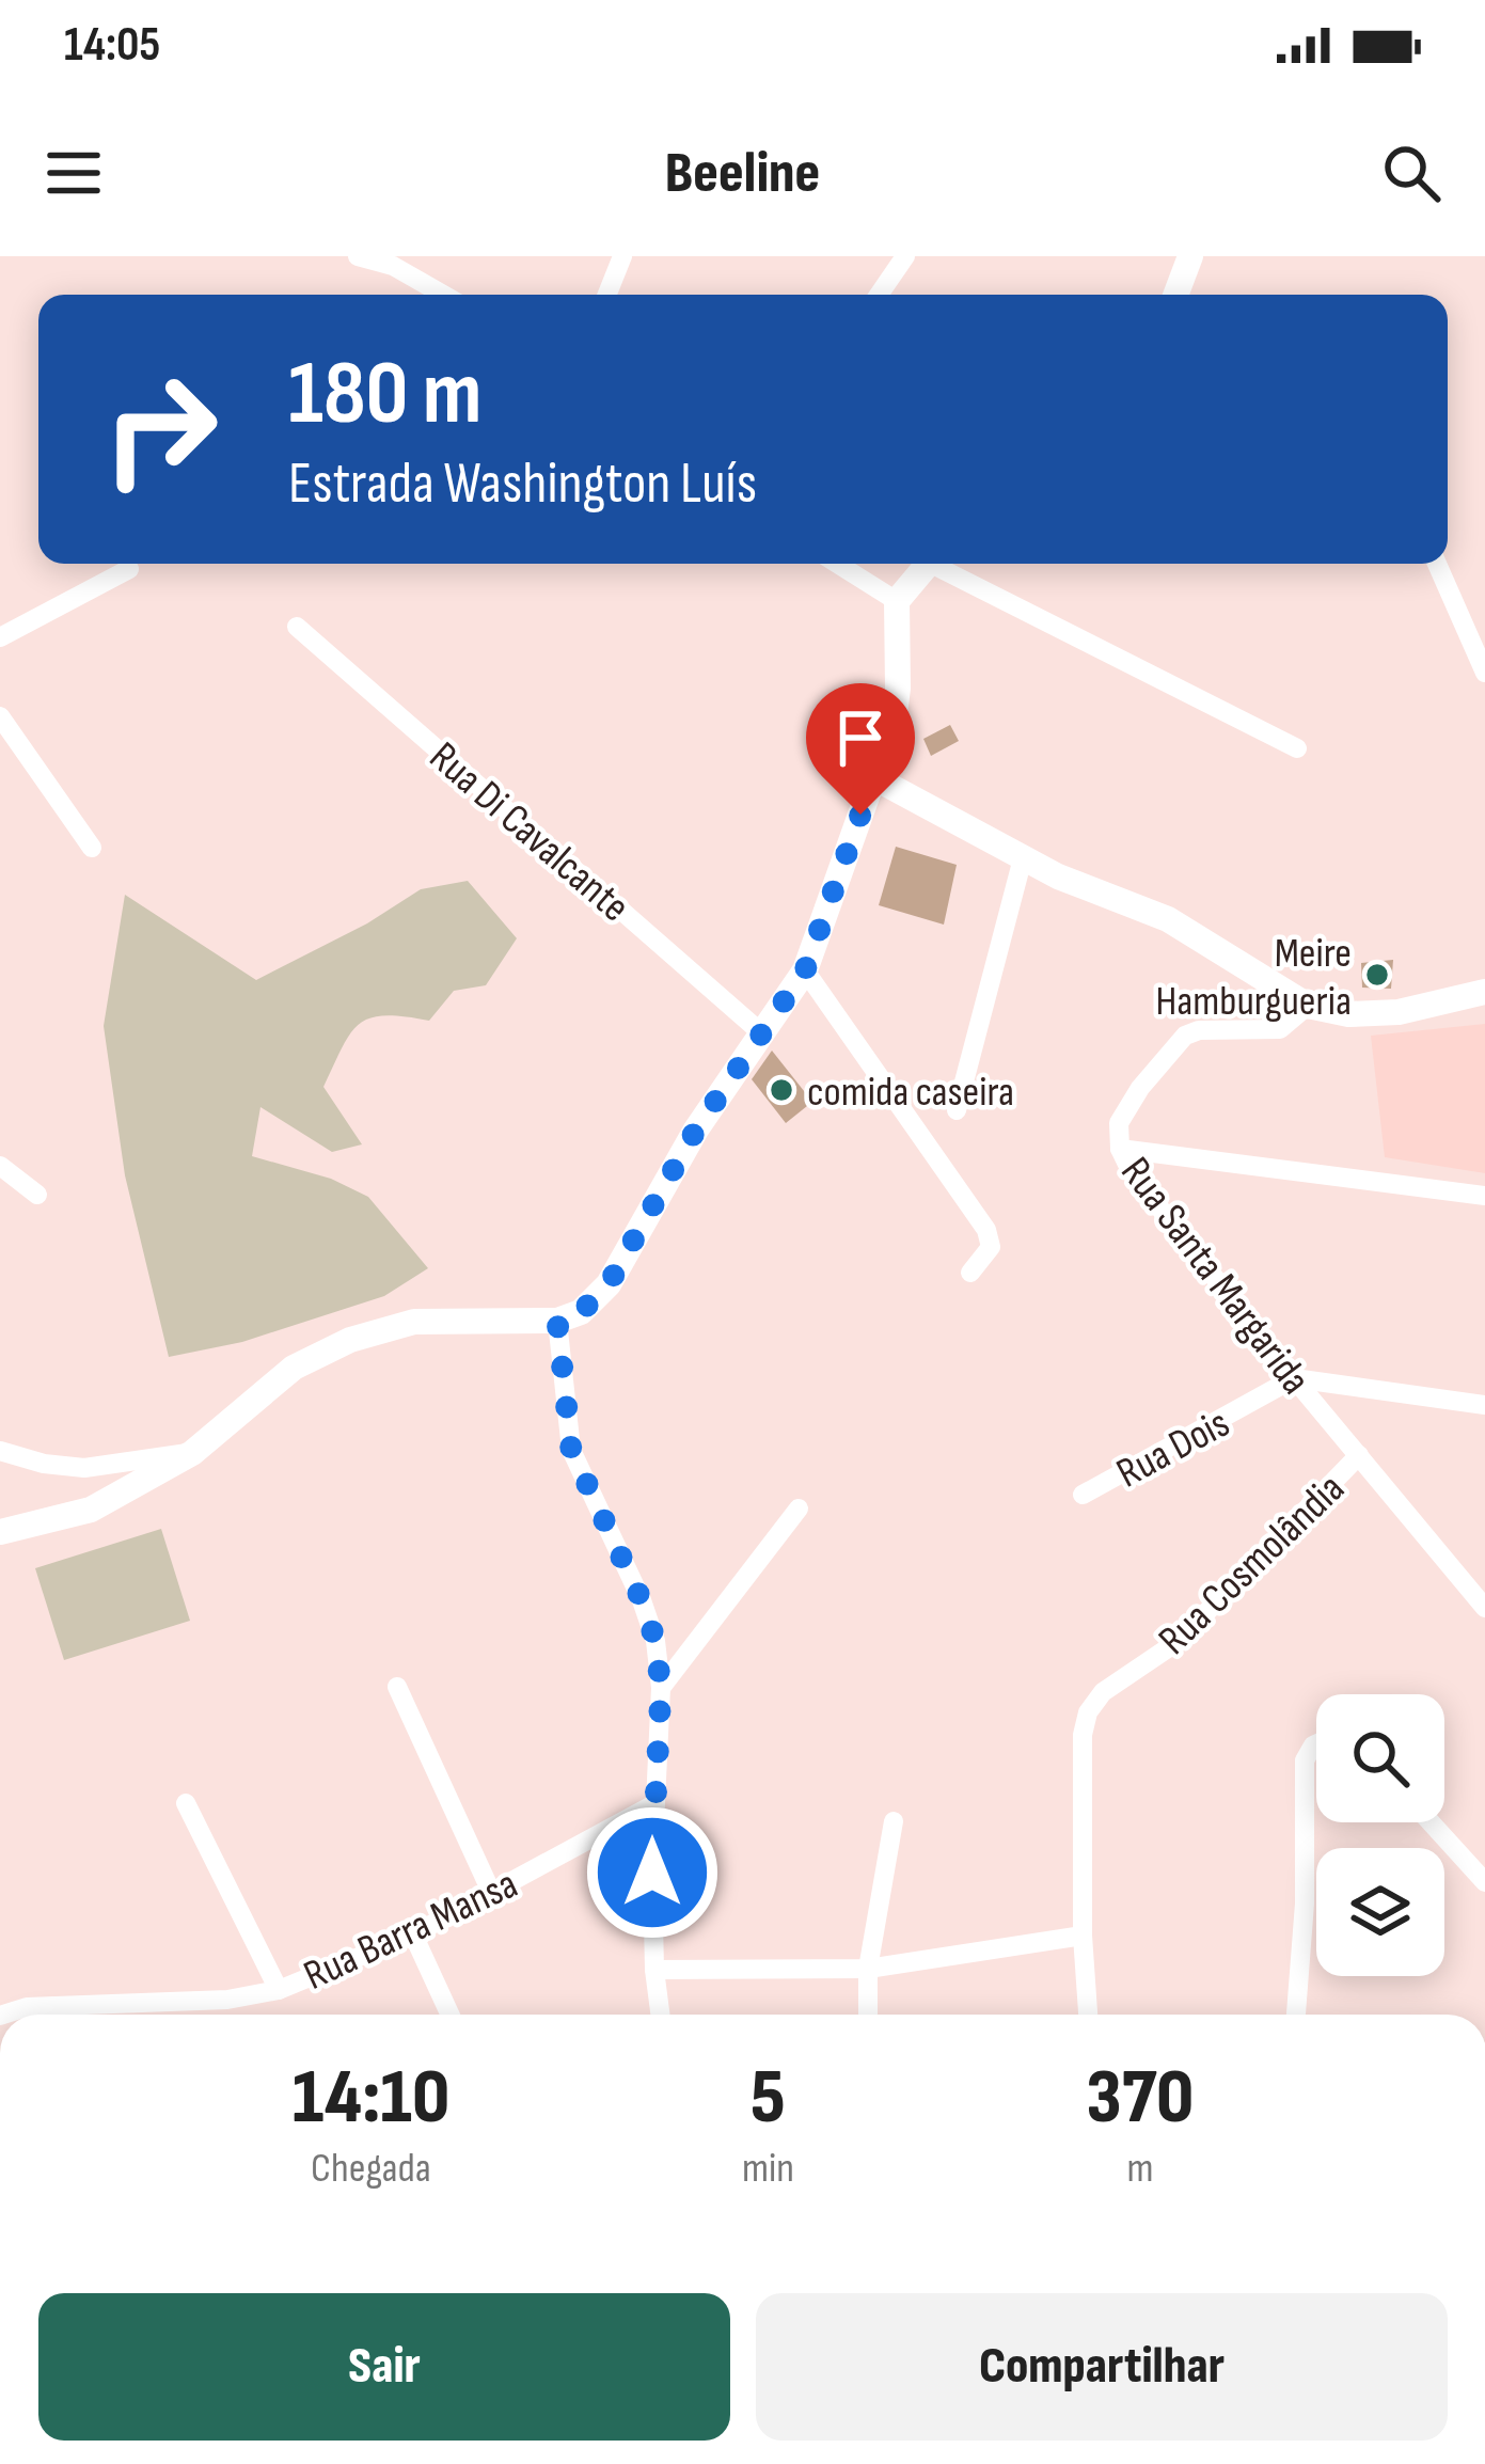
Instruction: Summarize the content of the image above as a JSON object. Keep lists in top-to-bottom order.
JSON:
{
  "streets": {
    "street": [
      "Rua Di Cavalcante",
      "Rua Santa Margarida",
      "Rua Dois",
      "Rua Cosmolândia",
      "Rua Barra Mansa"
    ]
  },
  "crossings": [
    ["Rua Santa Margarida", "Rua Dois"],
    ["Rua Santa Margarida", "Rua Cosmolândia"]
  ],
  "places": ["Meire Hamburgueria", "comida caseira"],
  "page": {
    "status": "14:05",
    "header": "Beeline",
    "turn": ["180 m", "Estrada Washington Luís"],
    "eta": [
      "14:10",
      "Chegada",
      "5",
      "min",
      "370",
      "m"
    ],
    "buttons": ["Sair", "Compartilhar"]
  }
}
